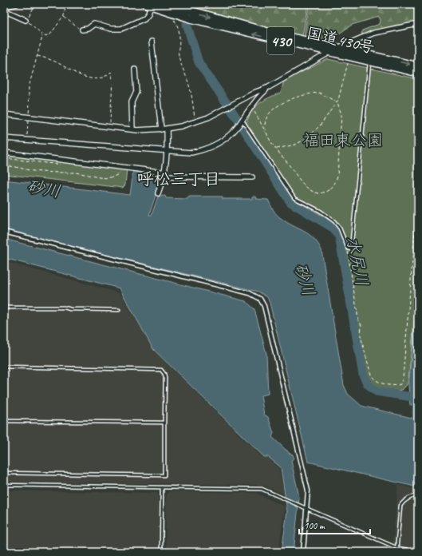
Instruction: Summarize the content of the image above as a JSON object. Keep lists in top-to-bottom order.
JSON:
{
  "streets": {
    "highway": ["国道430号", "430"]
  },
  "districts": ["呼松三丁目"],
  "water": ["砂川", "水尻川"],
  "parks": ["福田東公園"],
  "scale_bar": "100 m"
}
